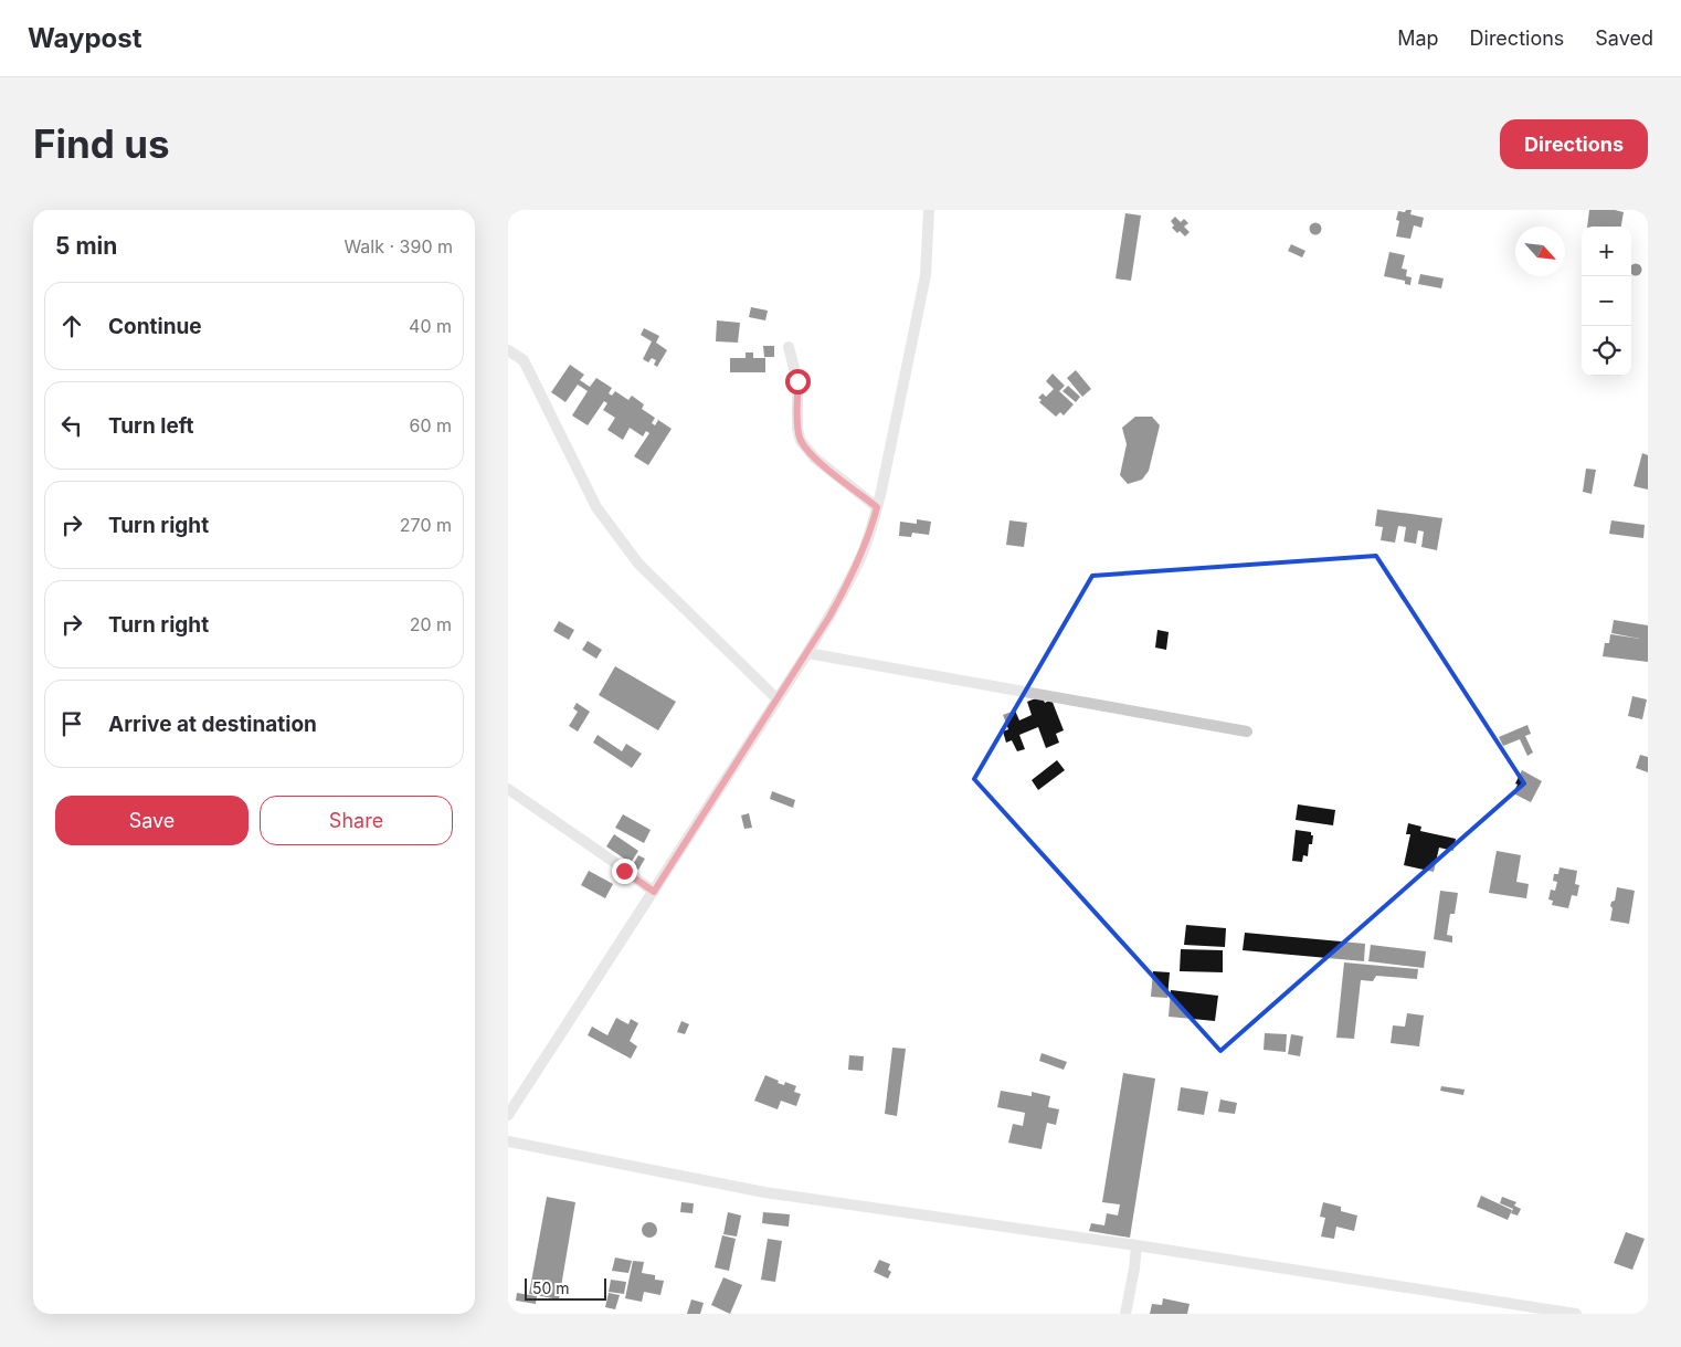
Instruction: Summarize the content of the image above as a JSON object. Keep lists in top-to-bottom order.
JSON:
{
  "scale_bar": "50 m",
  "north": "bottom right",
  "page": {
    "header": "Waypost",
    "nav": ["Map", "Directions", "Saved"],
    "buttons": [
      "Directions",
      ["Save", "Share"]
    ],
    "title": "Find us",
    "heading": ["5 min", "Walk · 390 m"],
    "map_buttons": ["+", "−"],
    "list": [
      ["Continue", "40 m"],
      ["Turn left", "60 m"],
      ["Turn right", "270 m"],
      ["Turn right", "20 m"],
      "Arrive at destination"
    ],
    "scale": "50 m"
  }
}
